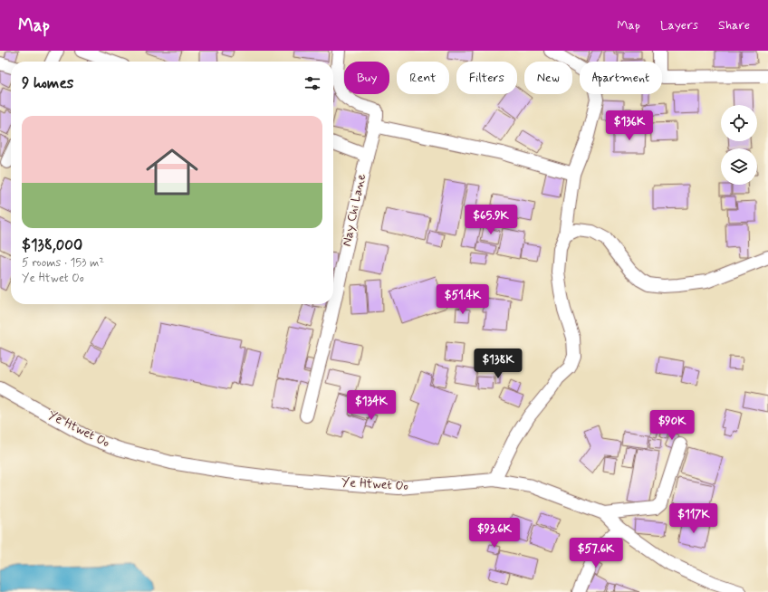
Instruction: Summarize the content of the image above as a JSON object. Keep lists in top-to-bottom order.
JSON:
{
  "streets": {
    "street": ["Nay Chi Lane", "Ye Htwet Oo"]
  },
  "page": {
    "header": "Map",
    "nav": ["Map", "Layers", "Share"],
    "chip": [
      "Buy",
      "Rent",
      "Filters",
      "New",
      "Apartment"
    ],
    "heading": "9 homes",
    "list": [
      {
        "name": "$138,000",
        "note": "5 rooms · 153 m² · Ye Htwet Oo"
      }
    ],
    "price": [
      "$136K",
      "$65.9K",
      "$51.4K",
      "$138K",
      "$134K",
      "$90K",
      "$117K",
      "$93.6K",
      "$57.6K"
    ]
  }
}
